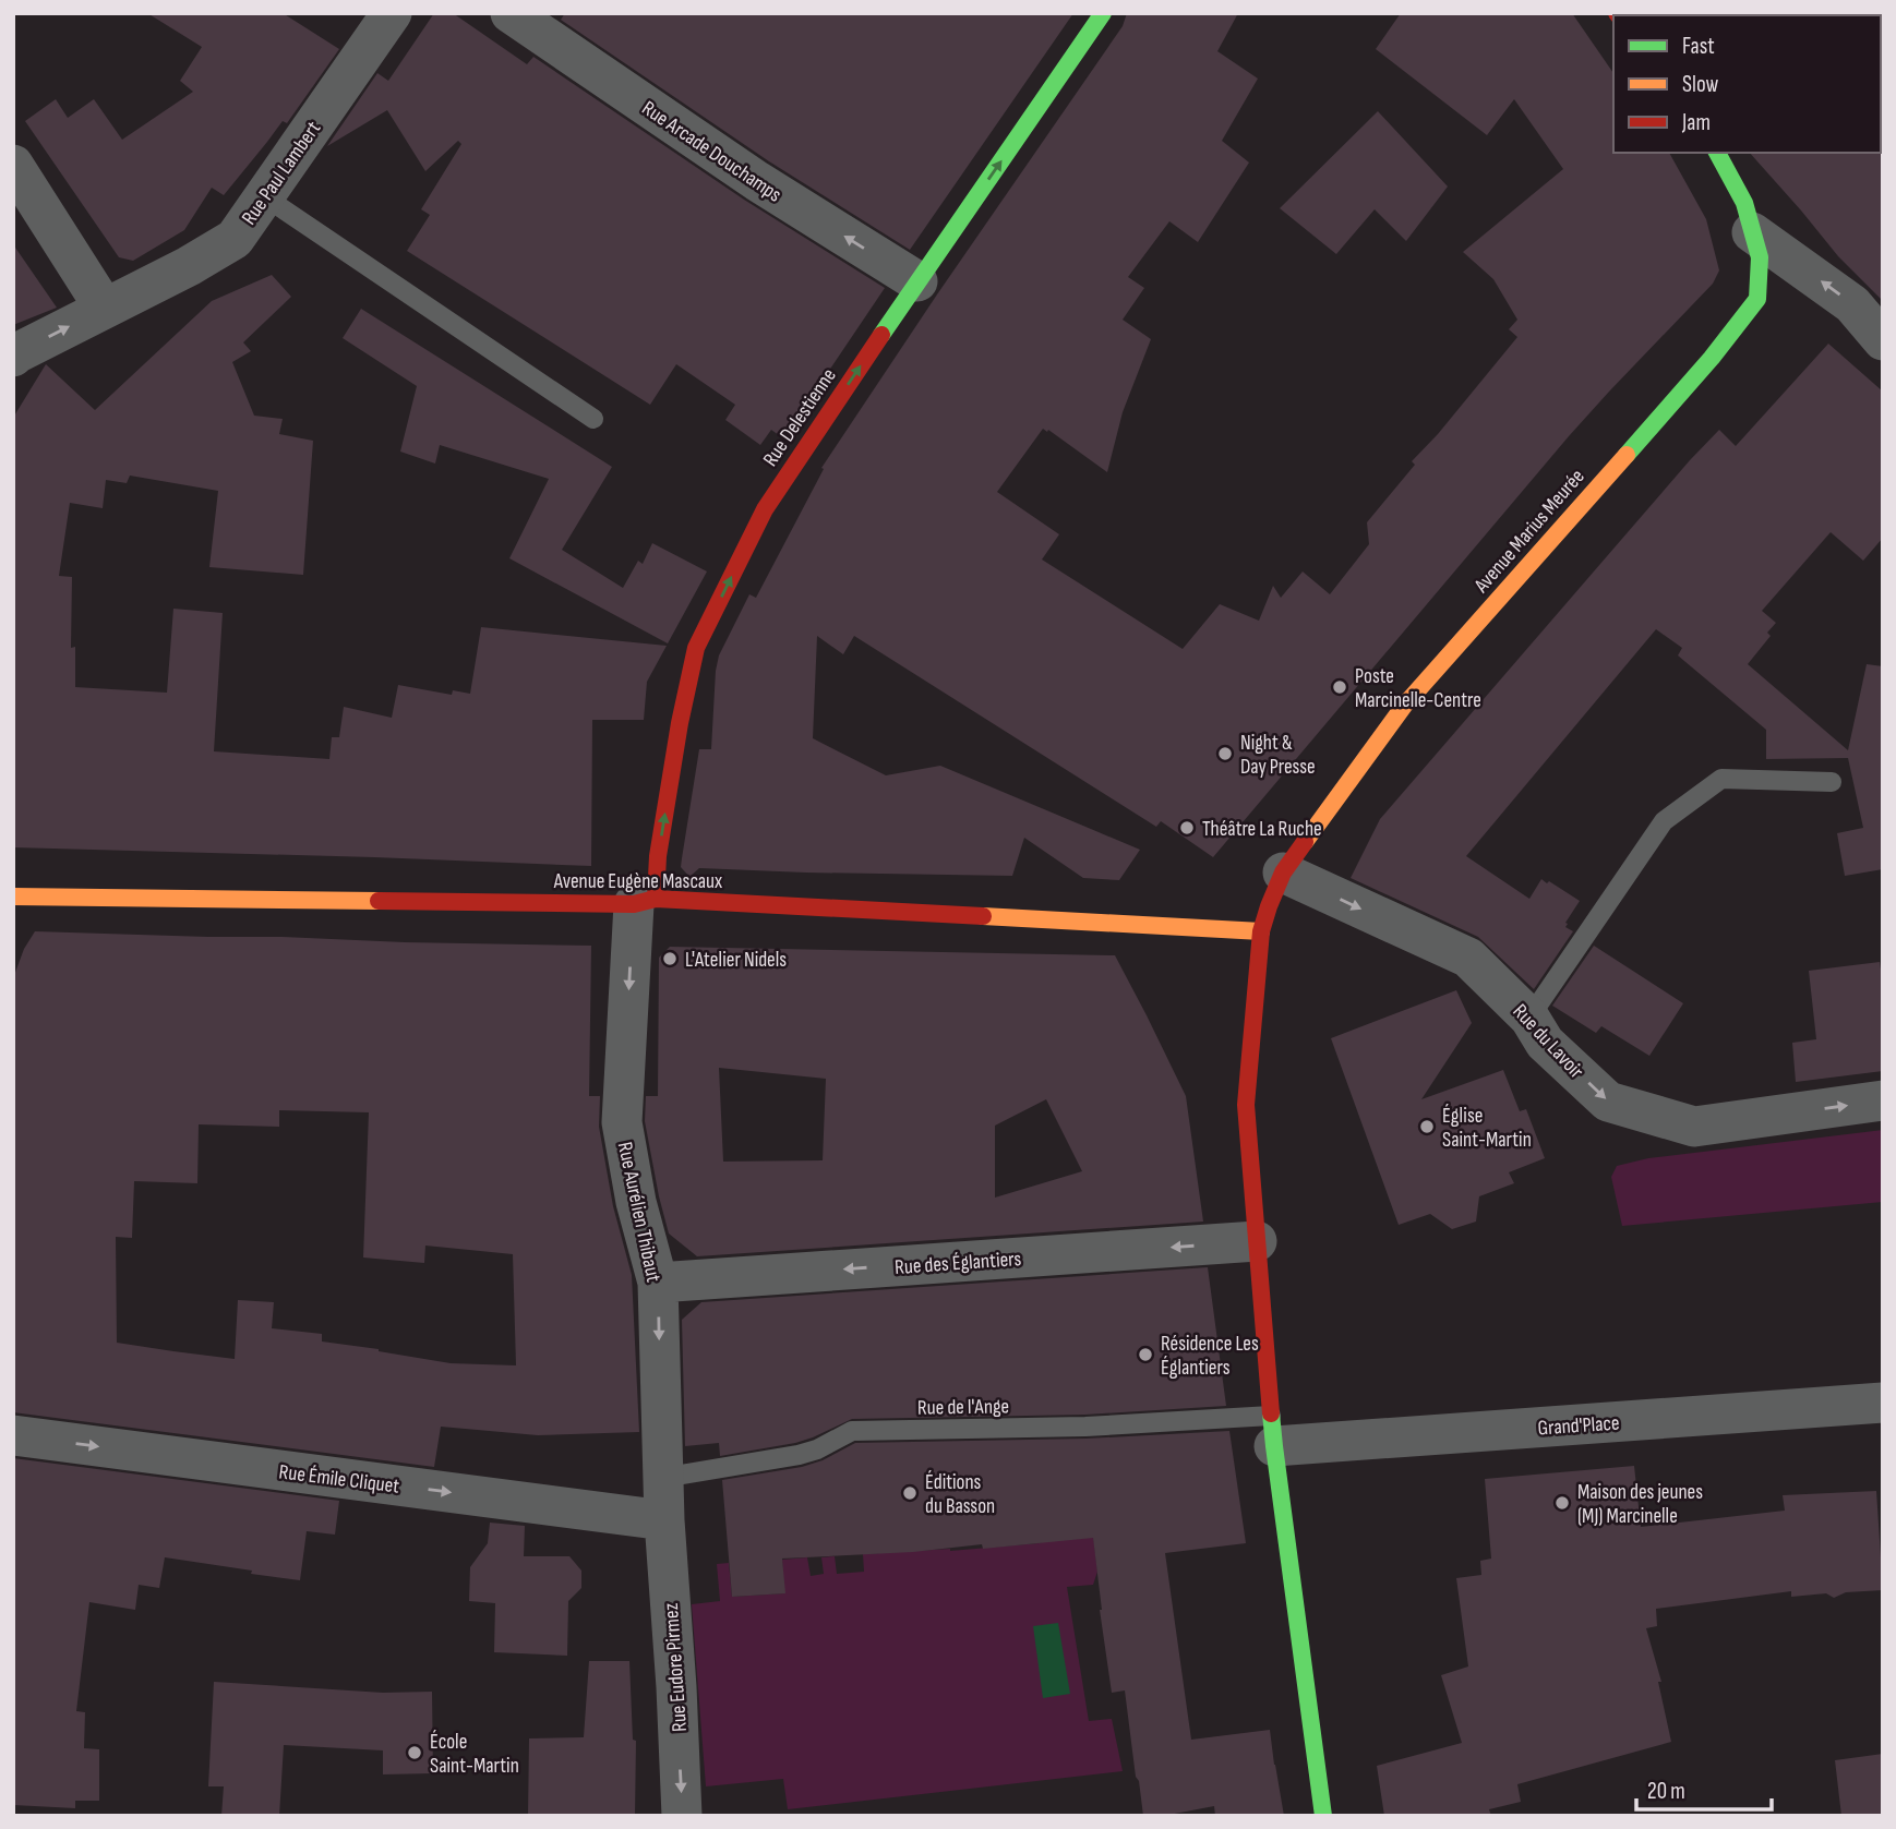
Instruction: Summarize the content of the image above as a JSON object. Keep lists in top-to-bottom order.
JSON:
{
  "streets": {
    "main road": ["Rue Delestienne", "Avenue Marius Meurée", "Avenue Eugène Mascaux"],
    "street": [
      "Rue Arcade Douchamps",
      "Rue Paul Lambert",
      "Rue du Lavoir",
      "Rue Aurélien Thibaut",
      "Rue des Églantiers",
      "Grand'Place",
      "Rue Émile Cliquet",
      "Rue Eudore Pirmez"
    ],
    "lane": ["Rue de l'Ange"]
  },
  "crossings": [
    ["Rue Arcade Douchamps", "Rue Delestienne"],
    ["Rue Delestienne", "Avenue Eugène Mascaux"],
    ["Rue Delestienne", "Rue Aurélien Thibaut"],
    ["Avenue Marius Meurée", "Avenue Eugène Mascaux"],
    ["Avenue Marius Meurée", "Rue du Lavoir"],
    ["Avenue Eugène Mascaux", "Rue Aurélien Thibaut"],
    ["Rue Aurélien Thibaut", "Rue des Églantiers"],
    ["Rue Aurélien Thibaut", "Rue de l'Ange"],
    ["Rue Aurélien Thibaut", "Rue Émile Cliquet"],
    ["Rue Aurélien Thibaut", "Rue Eudore Pirmez"],
    ["Rue de l'Ange", "Grand'Place"],
    ["Rue Émile Cliquet", "Rue Eudore Pirmez"]
  ],
  "one_way": [
    "Rue Arcade Douchamps",
    "Rue Delestienne",
    "Rue du Lavoir",
    "Rue Aurélien Thibaut",
    "Rue des Églantiers",
    "Rue Émile Cliquet",
    "Rue Eudore Pirmez"
  ],
  "places": [
    "Poste Marcinelle-Centre",
    "Night & Day Presse",
    "Théâtre La Ruche",
    "L'Atelier Nidels",
    "Église Saint-Martin",
    "Résidence Les Églantiers",
    "Éditions du Basson",
    "Maison des jeunes (MJ) Marcinelle",
    "École Saint-Martin"
  ],
  "legend": ["Fast", "Slow", "Jam"],
  "scale_bar": "20 m"
}
